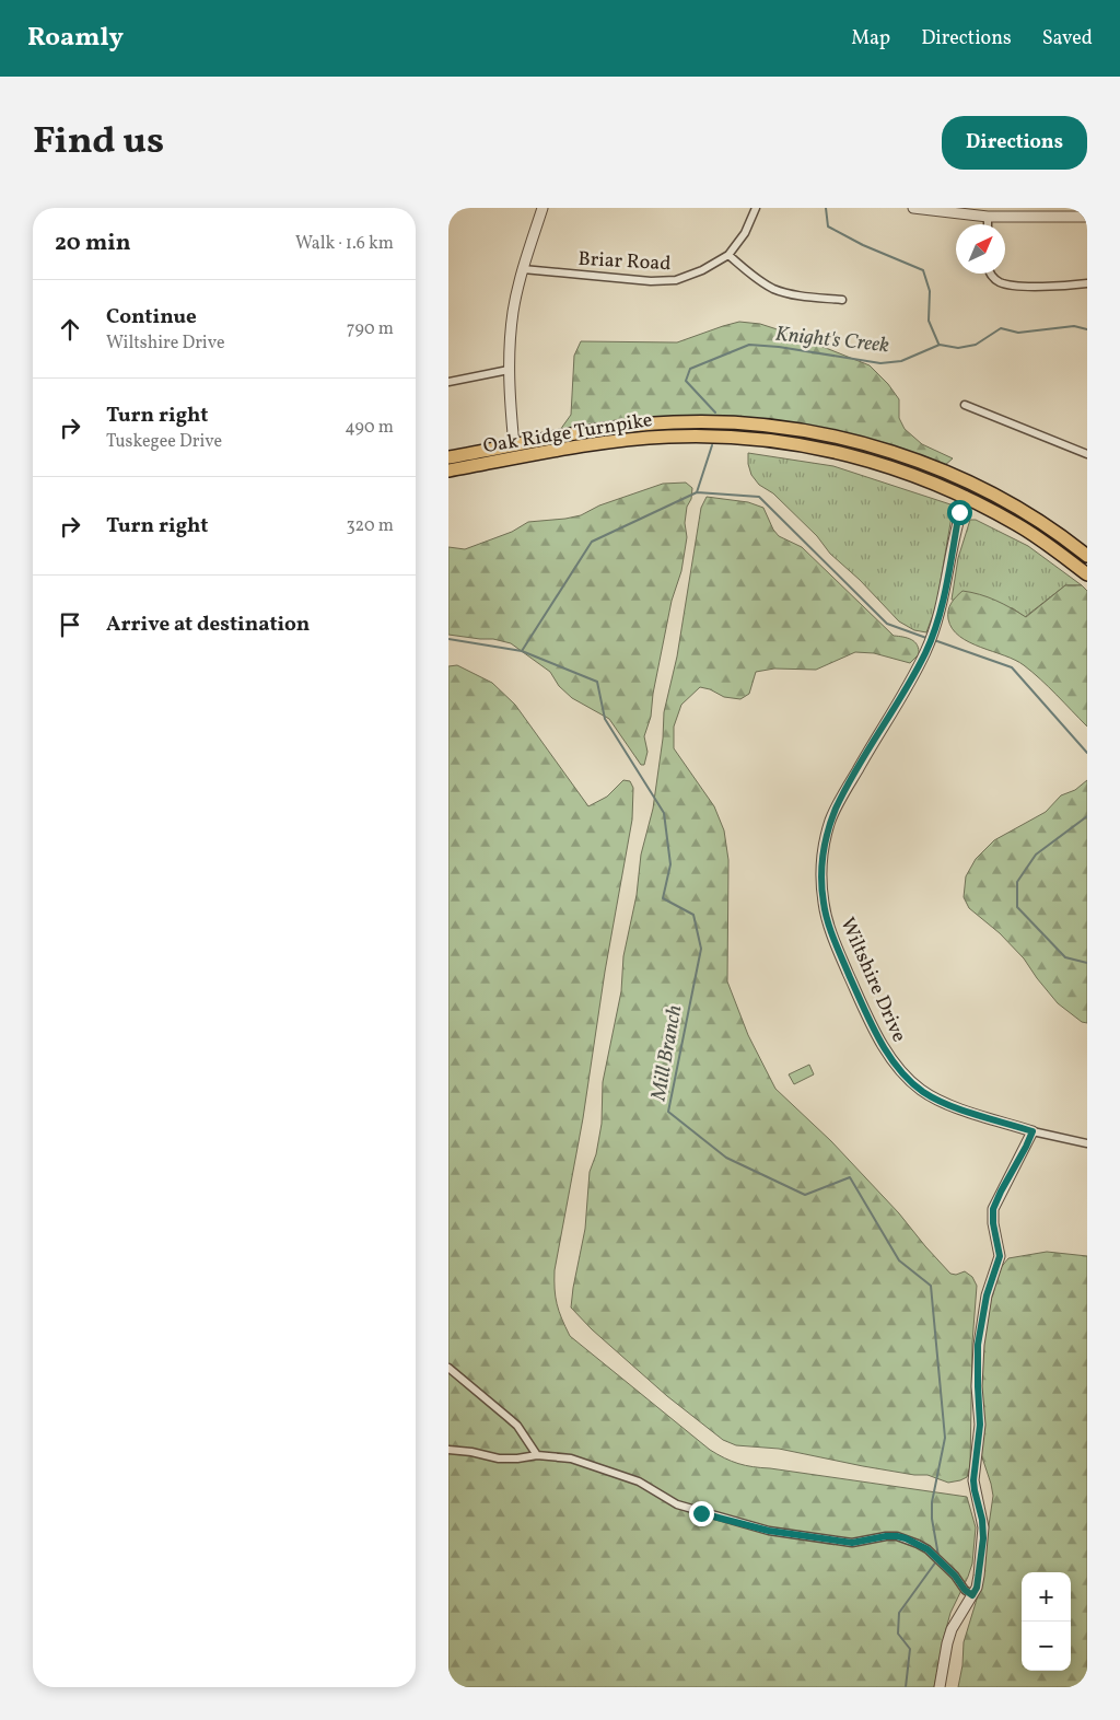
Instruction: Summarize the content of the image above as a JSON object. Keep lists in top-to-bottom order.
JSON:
{
  "streets": {
    "highway": ["Oak Ridge Turnpike"],
    "street": ["Briar Road", "Wiltshire Drive"]
  },
  "crossings": [
    ["Oak Ridge Turnpike", "Wiltshire Drive"]
  ],
  "water": ["Knight's Creek", "Mill Branch"],
  "north": "top right",
  "page": {
    "header": "Roamly",
    "nav": ["Map", "Directions", "Saved"],
    "title": "Find us",
    "buttons": "Directions",
    "heading": ["20 min", "Walk · 1.6 km"],
    "list": [
      ["Continue", "Wiltshire Drive", "790 m"],
      ["Turn right", "Tuskegee Drive", "490 m"],
      ["Turn right", "320 m"],
      "Arrive at destination"
    ],
    "map_buttons": ["+", "−"]
  }
}
